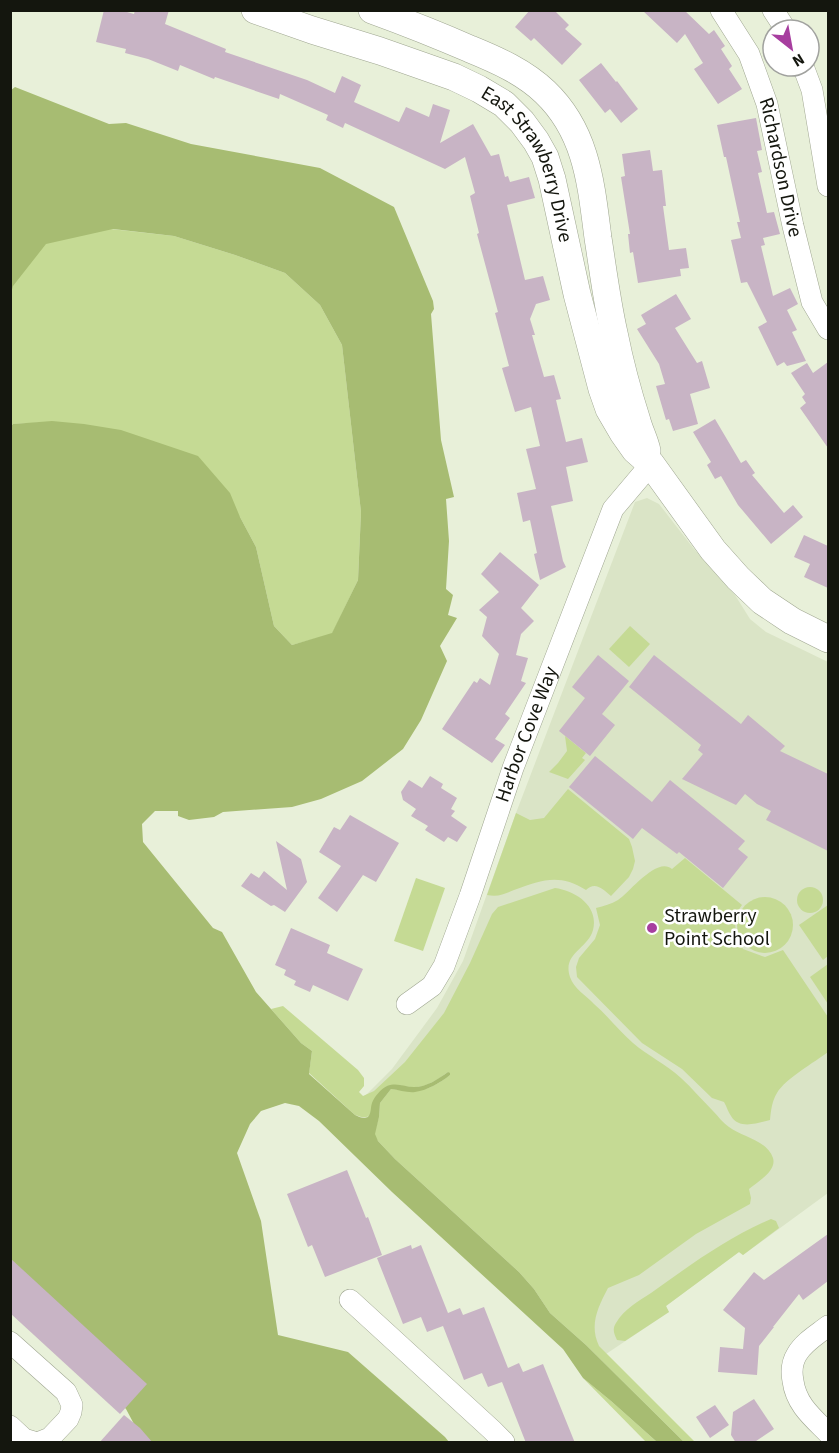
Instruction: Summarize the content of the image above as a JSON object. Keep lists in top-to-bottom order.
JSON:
{
  "streets": {
    "street": ["Richardson Drive", "East Strawberry Drive", "Harbor Cove Way"]
  },
  "crossings": [
    ["East Strawberry Drive", "Harbor Cove Way"]
  ],
  "places": ["Strawberry Point School"],
  "north": "bottom right"
}
